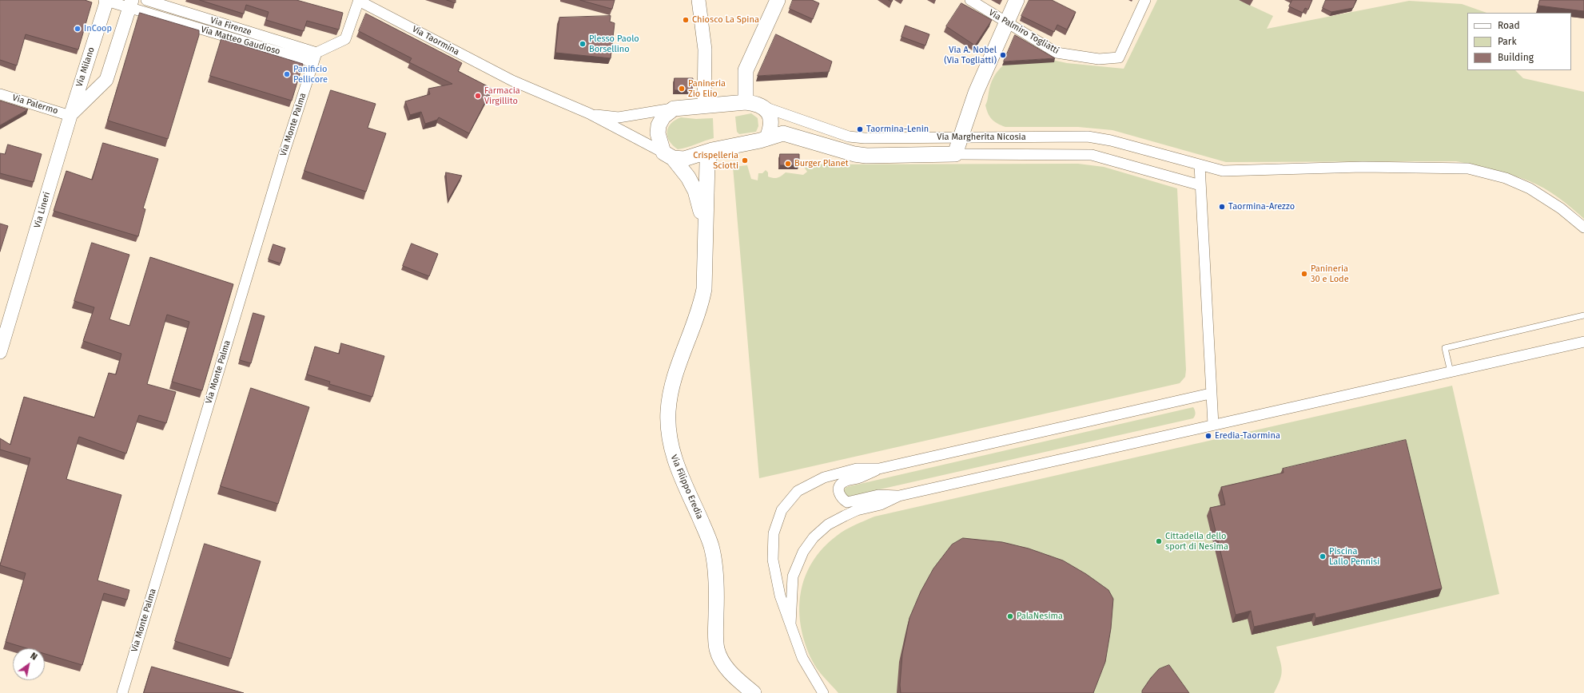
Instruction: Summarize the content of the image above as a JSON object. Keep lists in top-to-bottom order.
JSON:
{
  "streets": {
    "main road": ["Via Margherita Nicosia", "Via Filippo Eredia"],
    "street": [
      "Via Firenze",
      "Via Palmiro Togliatti",
      "Via Matteo Gaudioso",
      "Via Taormina",
      "Via Milano",
      "Via Palermo",
      "Via Monte Palma",
      "Via Lineri"
    ]
  },
  "crossings": [
    ["Via Firenze", "Via Matteo Gaudioso"],
    ["Via Firenze", "Via Monte Palma"],
    ["Via Matteo Gaudioso", "Via Monte Palma"],
    ["Via Matteo Gaudioso", "Via Lineri"],
    ["Via Milano", "Via Palermo"],
    ["Via Milano", "Via Lineri"],
    ["Via Palermo", "Via Lineri"]
  ],
  "places": [
    "Chiosco La Spina",
    "InCoop",
    "Plesso Paolo Borsellino",
    "Via A. Nobel (Via Togliatti)",
    "Panificio Pellicore",
    "Panineria Zio Elio",
    "Farmacia Virgillito",
    "Taormina-Lenin",
    "Crispelleria Sciotti",
    "Burger Planet",
    "Taormina-Arezzo",
    "Panineria 30 e Lode",
    "Eredia-Taormina",
    "Cittadella dello sport di Nesima",
    "Piscina Lallo Pennisi",
    "PalaNesima"
  ],
  "legend": ["Road", "Park", "Building"],
  "north": "top right"
}
